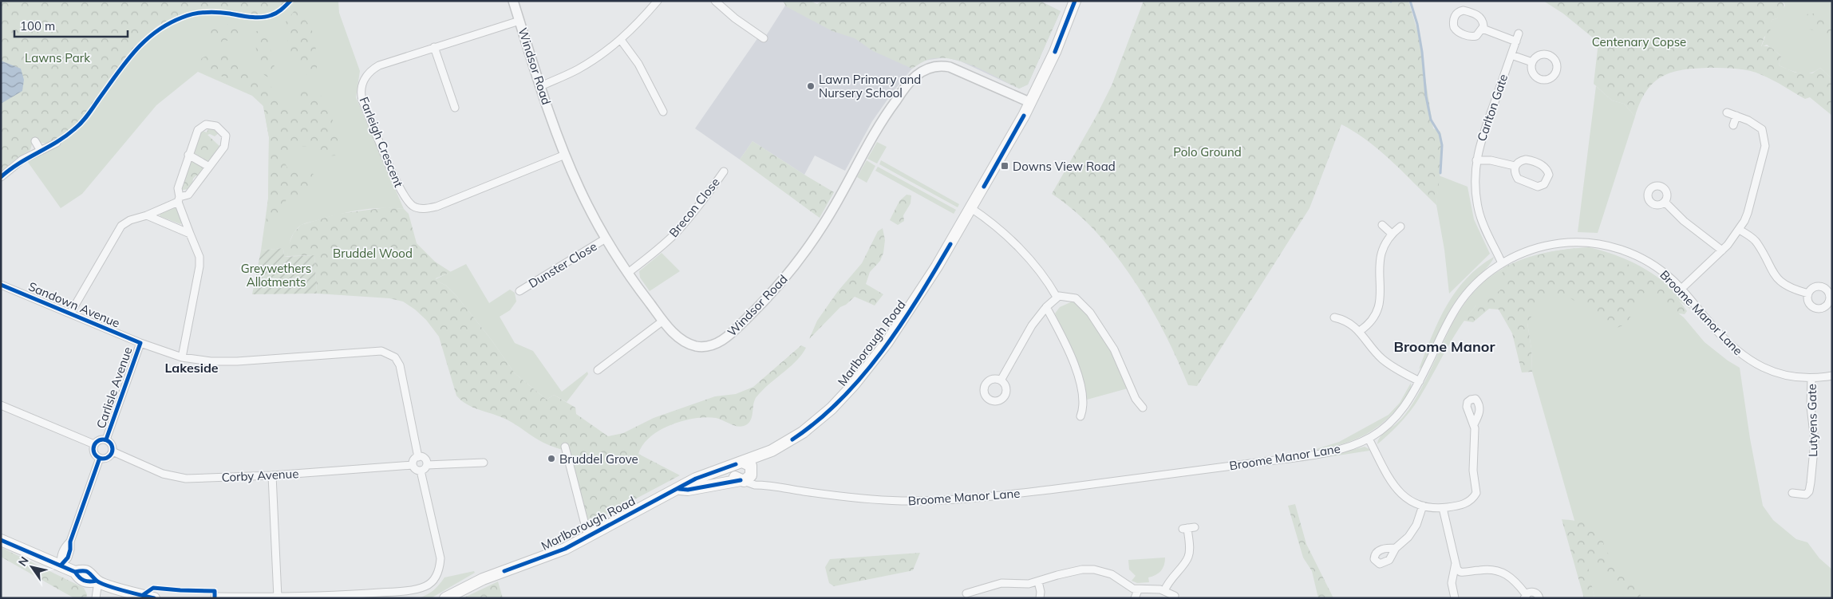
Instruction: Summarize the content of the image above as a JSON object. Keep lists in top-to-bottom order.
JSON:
{
  "streets": {
    "main road": ["Marlborough Road"],
    "street": [
      "Windsor Road",
      "Carlton Gate",
      "Farleigh Crescent",
      "Brecon Close",
      "Dunster Close",
      "Sandown Avenue",
      "Broome Manor Lane",
      "Carlisle Avenue",
      "Lutyens Gate",
      "Corby Avenue"
    ]
  },
  "crossings": [
    ["Windsor Road", "Farleigh Crescent"],
    ["Windsor Road", "Brecon Close"],
    ["Windsor Road", "Dunster Close"],
    ["Windsor Road", "Marlborough Road"],
    ["Carlton Gate", "Broome Manor Lane"],
    ["Sandown Avenue", "Carlisle Avenue"],
    ["Sandown Avenue", "Corby Avenue"],
    ["Broome Manor Lane", "Marlborough Road"],
    ["Broome Manor Lane", "Lutyens Gate"],
    ["Carlisle Avenue", "Corby Avenue"]
  ],
  "districts": ["Broome Manor", "Lakeside"],
  "parks": [
    "Centenary Copse",
    "Lawns Park",
    "Polo Ground",
    "Bruddel Wood",
    "Greywethers Allotments"
  ],
  "places": {
    "other": ["Lawn Primary and Nursery School", "Bruddel Grove"],
    "transit": ["Downs View Road"]
  },
  "scale_bar": "100 m",
  "north": "top left"
}
